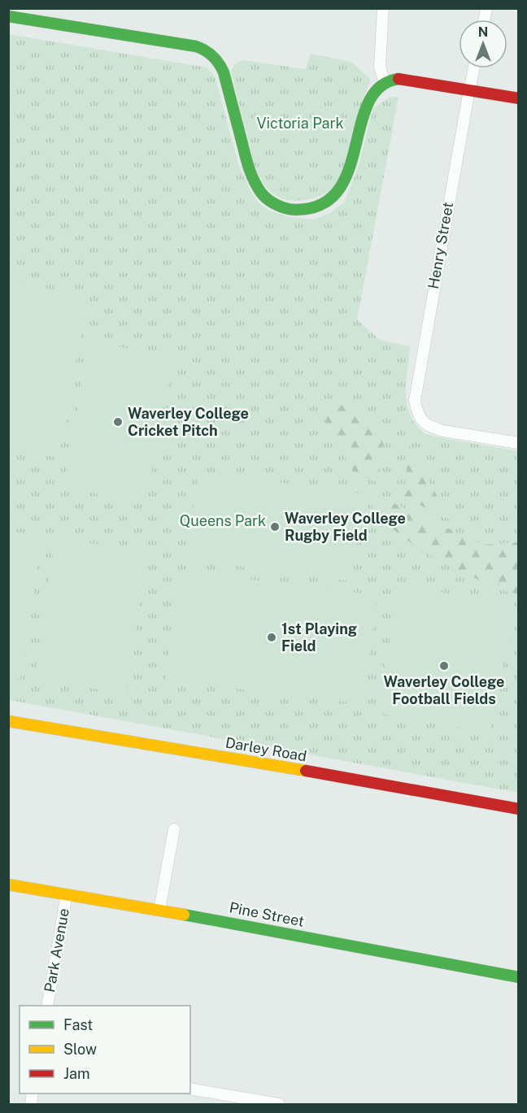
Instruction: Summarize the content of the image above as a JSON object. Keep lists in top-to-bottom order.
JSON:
{
  "streets": {
    "street": [
      "Henry Street",
      "Darley Road",
      "Pine Street",
      "Park Avenue"
    ]
  },
  "crossings": [
    ["Pine Street", "Park Avenue"]
  ],
  "parks": ["Victoria Park", "Queens Park"],
  "places": [
    "Waverley College Cricket Pitch",
    "Waverley College Rugby Field",
    "1st Playing Field",
    "Waverley College Football Fields"
  ],
  "legend": ["Fast", "Slow", "Jam"],
  "north": "top"
}
